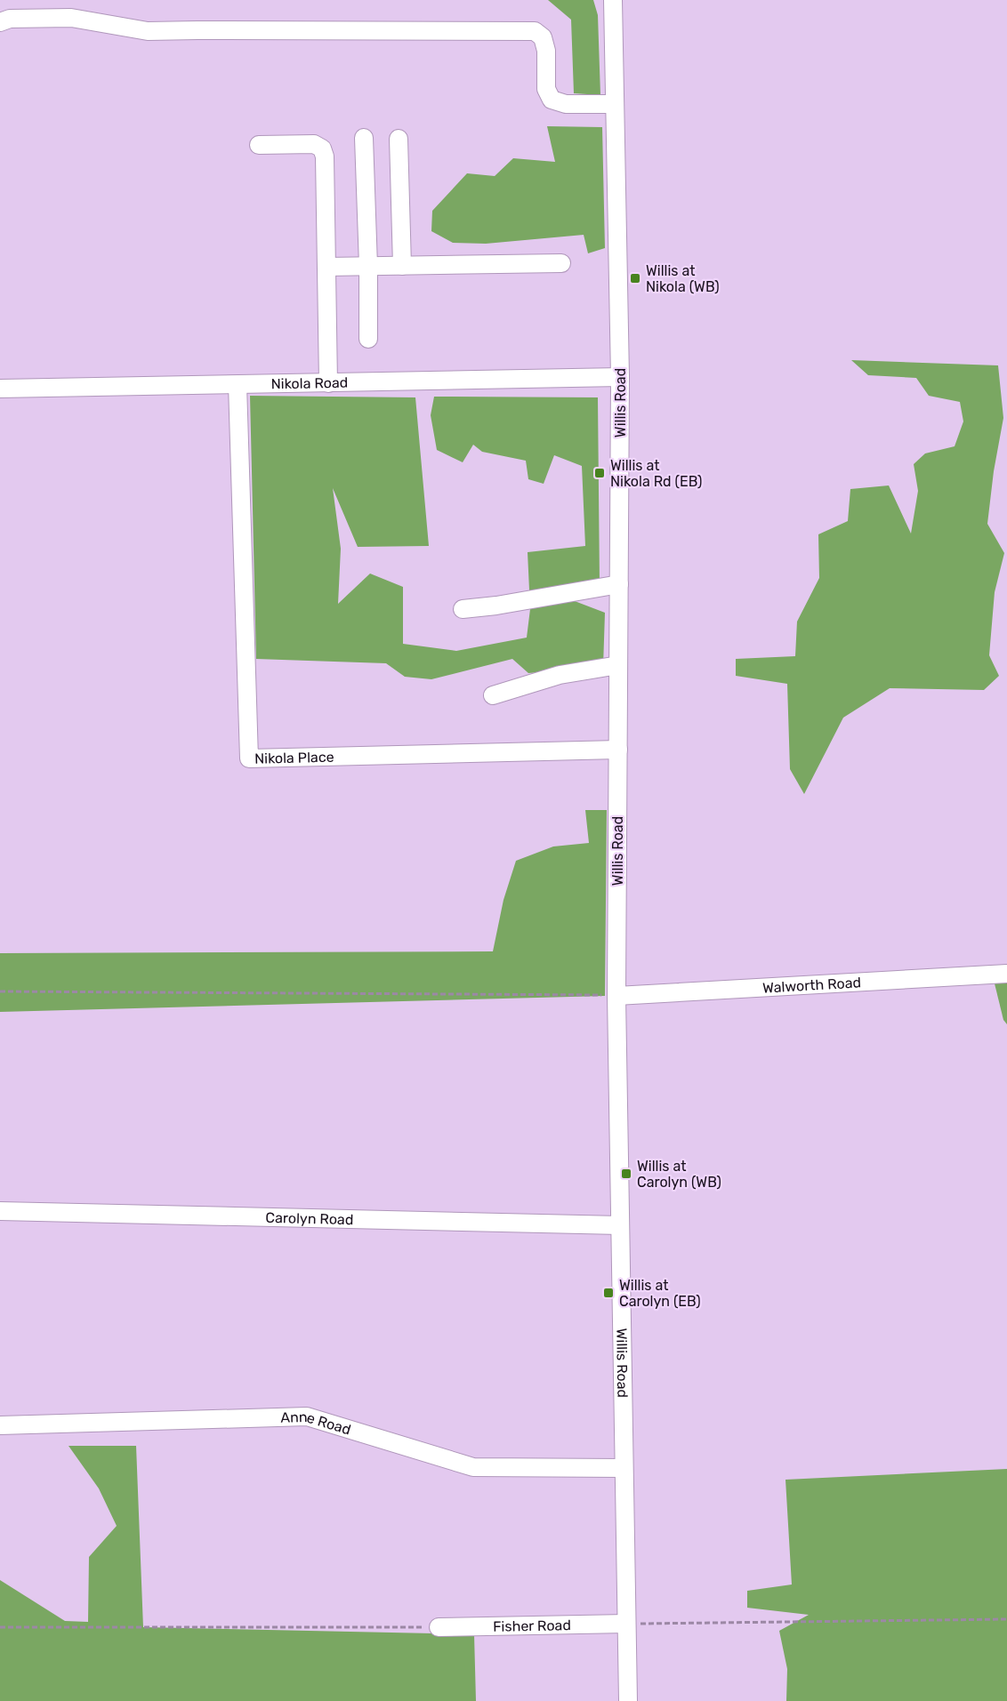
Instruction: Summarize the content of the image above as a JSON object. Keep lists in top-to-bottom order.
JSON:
{
  "streets": {
    "street": [
      "Nikola Road",
      "Willis Road",
      "Nikola Place",
      "Walworth Road",
      "Carolyn Road",
      "Anne Road",
      "Fisher Road"
    ]
  },
  "crossings": [
    ["Nikola Road", "Willis Road"],
    ["Nikola Road", "Nikola Place"],
    ["Willis Road", "Nikola Place"],
    ["Willis Road", "Walworth Road"],
    ["Willis Road", "Carolyn Road"],
    ["Willis Road", "Anne Road"],
    ["Willis Road", "Fisher Road"]
  ],
  "places": {
    "transit": [
      "Willis at Nikola (WB)",
      "Willis at Nikola Rd (EB)",
      "Willis at Carolyn (WB)",
      "Willis at Carolyn (EB)"
    ]
  }
}
